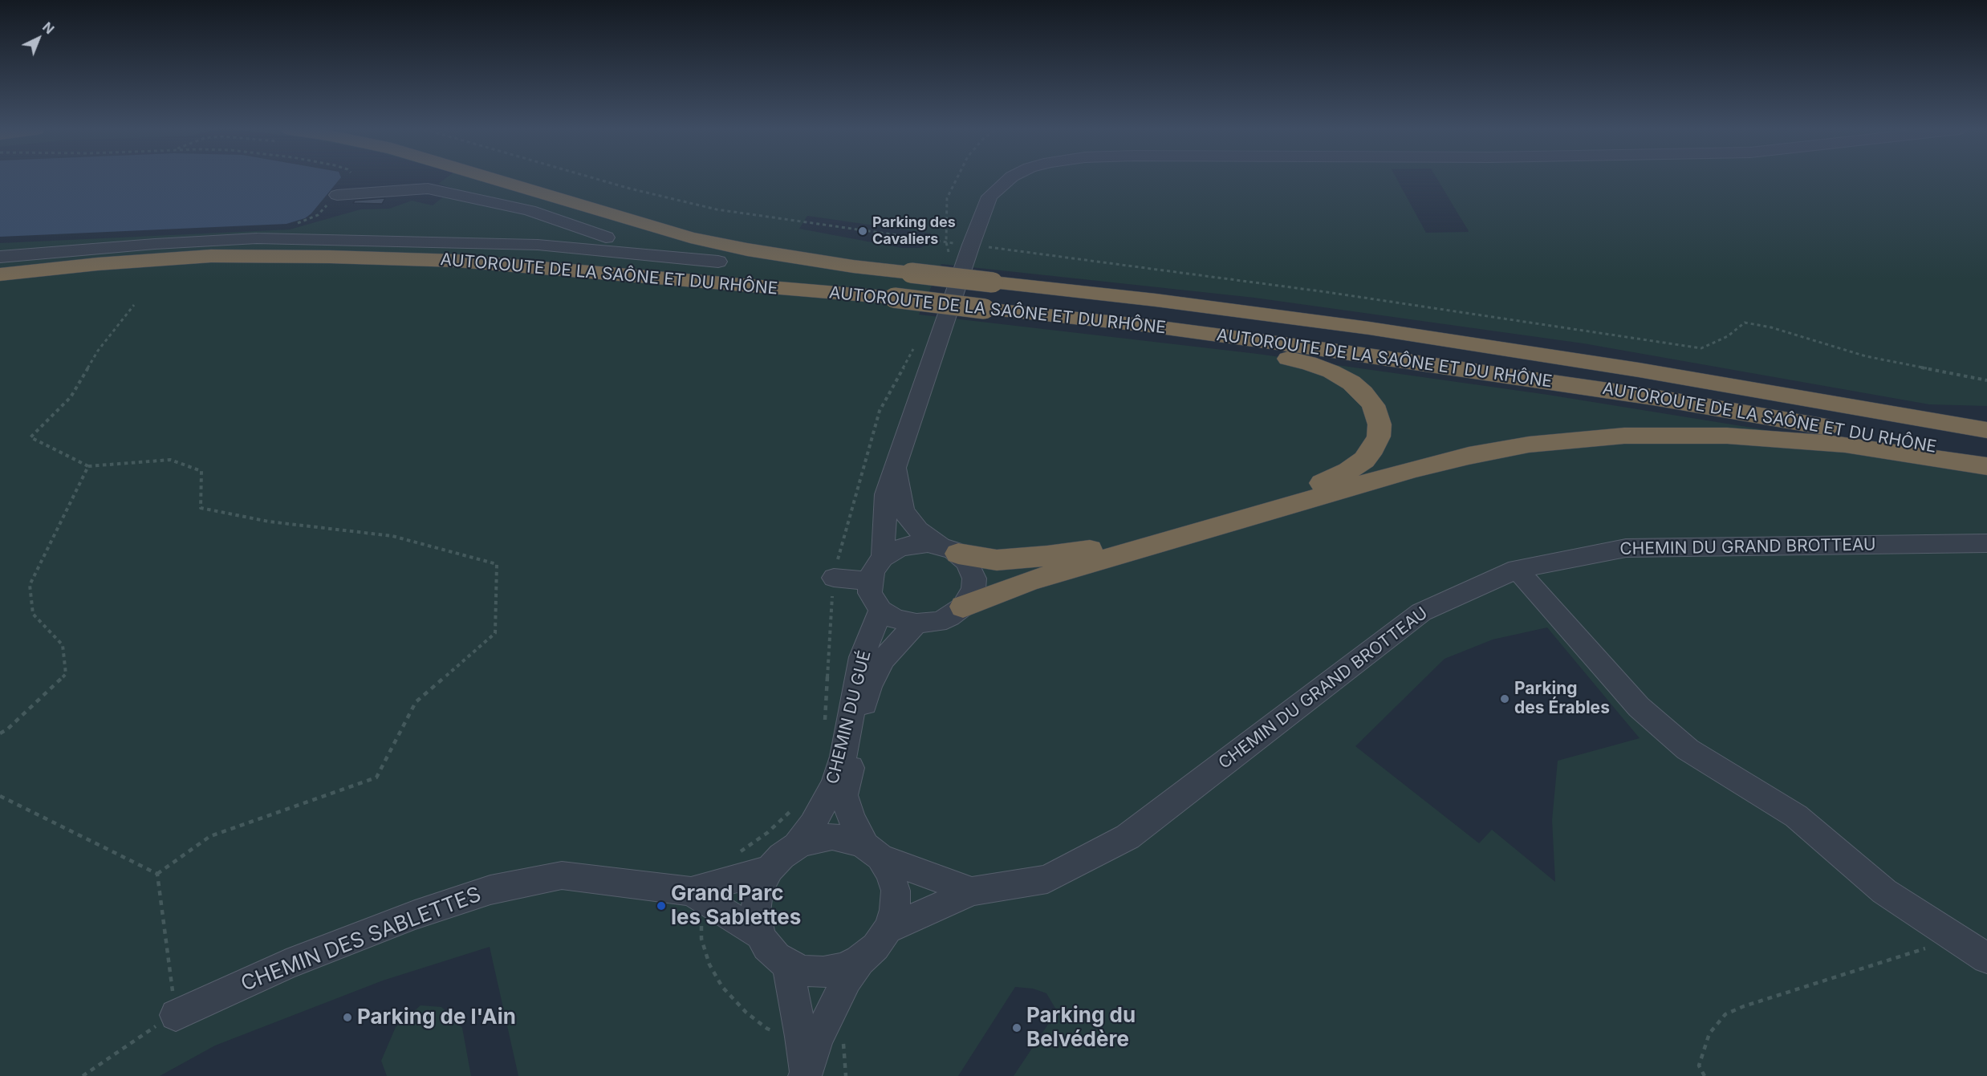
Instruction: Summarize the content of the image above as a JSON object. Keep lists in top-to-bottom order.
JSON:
{
  "streets": {
    "highway": ["AUTOROUTE DE LA SAÔNE ET DU RHÔNE"],
    "street": ["CHEMIN DU GRAND BROTTEAU", "CHEMIN DU GUÉ", "CHEMIN DES SABLETTES"]
  },
  "crossings": [
    ["CHEMIN DU GRAND BROTTEAU", "CHEMIN DU GUÉ"]
  ],
  "places": [
    "Parking des Cavaliers",
    "Parking des Érables",
    "Grand Parc les Sablettes",
    "Parking de l'Ain",
    "Parking du Belvédère"
  ],
  "north": "top right"
}
